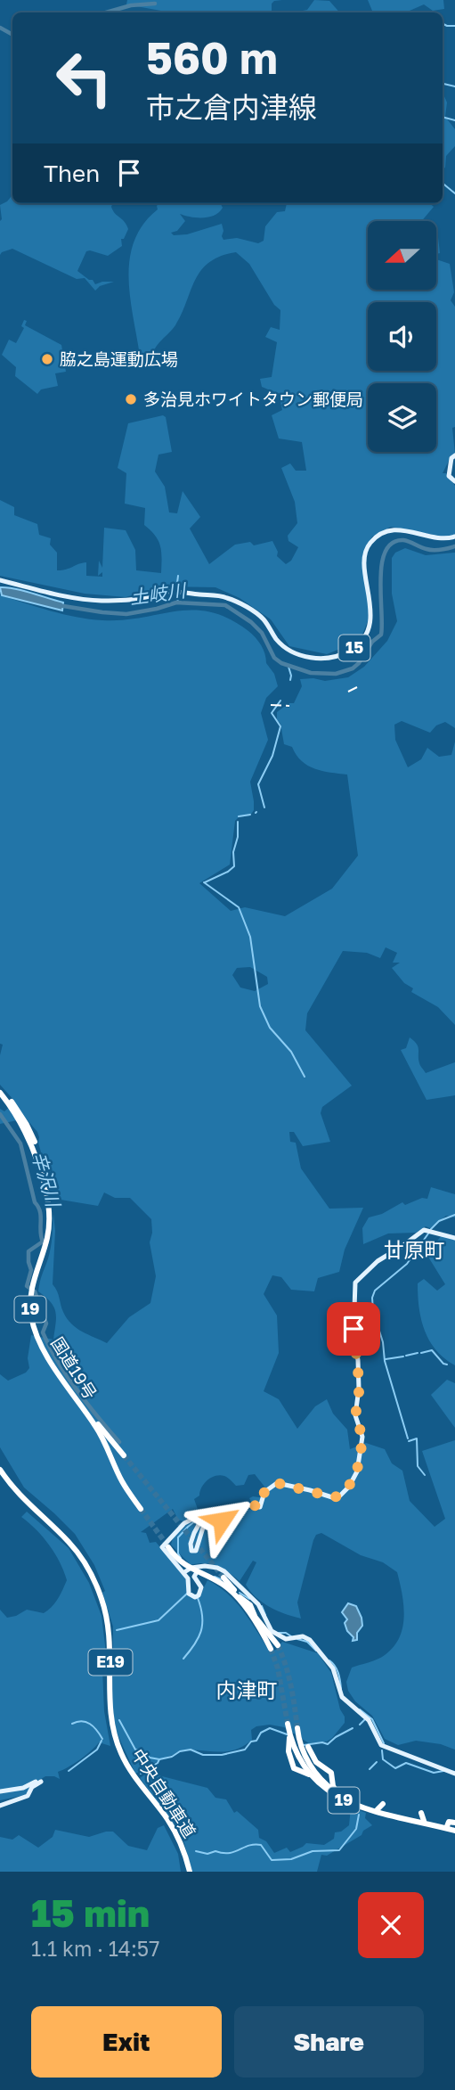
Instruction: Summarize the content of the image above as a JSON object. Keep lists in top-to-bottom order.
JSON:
{
  "streets": {
    "highway": [
      "19",
      "国道19号",
      "E19",
      "中央自動車道"
    ],
    "main road": ["15"]
  },
  "districts": ["廿原町", "内津町"],
  "water": ["土岐川", "辛沢川"],
  "places": ["脇之島運動広場", "多治見ホワイトタウン郵便局"],
  "north": "left",
  "page": {
    "turn": ["560 m", "市之倉内津線"],
    "then": "Then",
    "heading": ["15 min", "1.1 km · 14:57"],
    "buttons": ["Exit", "Share"]
  }
}
